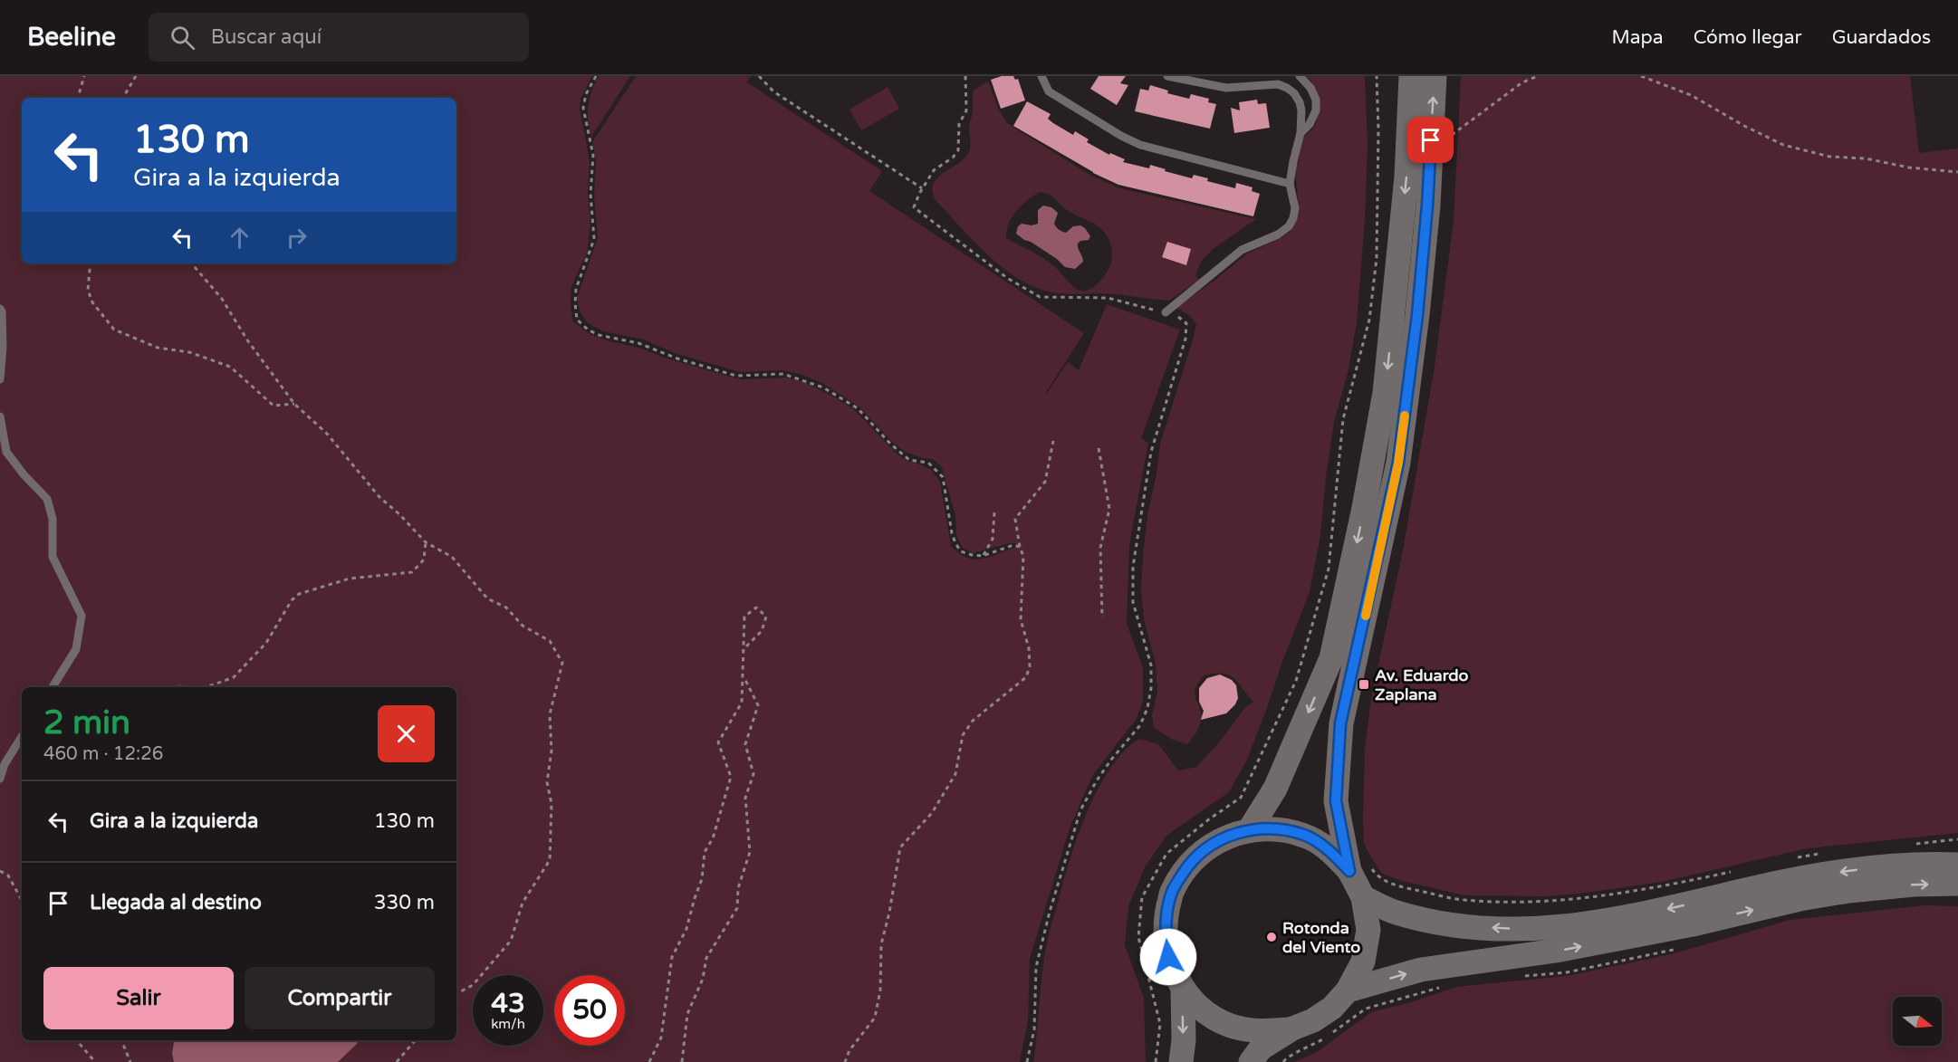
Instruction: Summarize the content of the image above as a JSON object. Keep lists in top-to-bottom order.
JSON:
{
  "places": {
    "transit": ["Av. Eduardo Zaplana"],
    "other": ["Rotonda del Viento"]
  },
  "north": "right",
  "page": {
    "header": "Beeline",
    "search": "Buscar aquí",
    "nav": ["Mapa", "Cómo llegar", "Guardados"],
    "turn": ["130 m", "Gira a la izquierda"],
    "heading": ["2 min", "460 m · 12:26"],
    "list": [
      {
        "name": "Gira a la izquierda",
        "value": "130 m"
      },
      {
        "name": "Llegada al destino",
        "value": "330 m"
      }
    ],
    "buttons": ["Salir", "Compartir"],
    "speed": "43 km/h",
    "limit": "50"
  }
}
